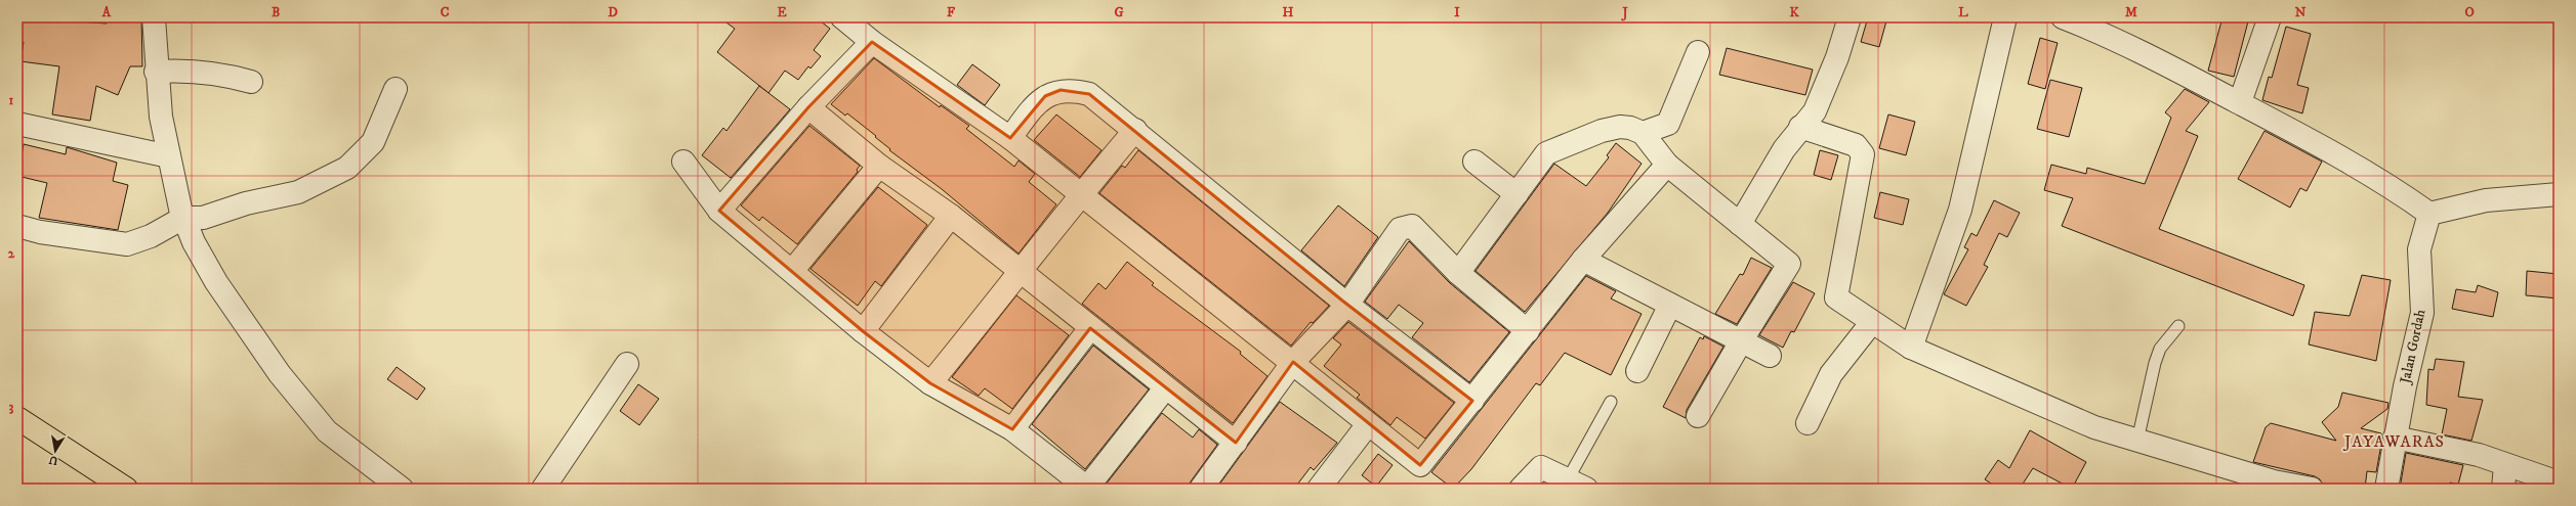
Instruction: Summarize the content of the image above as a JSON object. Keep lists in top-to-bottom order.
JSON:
{
  "streets": {
    "street": ["Jalan Gordah"]
  },
  "districts": ["JAYAWARAS"],
  "north": "bottom",
  "grid": {
    "columns": [
      "A",
      "B",
      "C",
      "D",
      "E",
      "F",
      "G",
      "H",
      "I",
      "J",
      "K",
      "L",
      "M",
      "N",
      "O"
    ],
    "rows": ["1", "2", "3"]
  }
}
